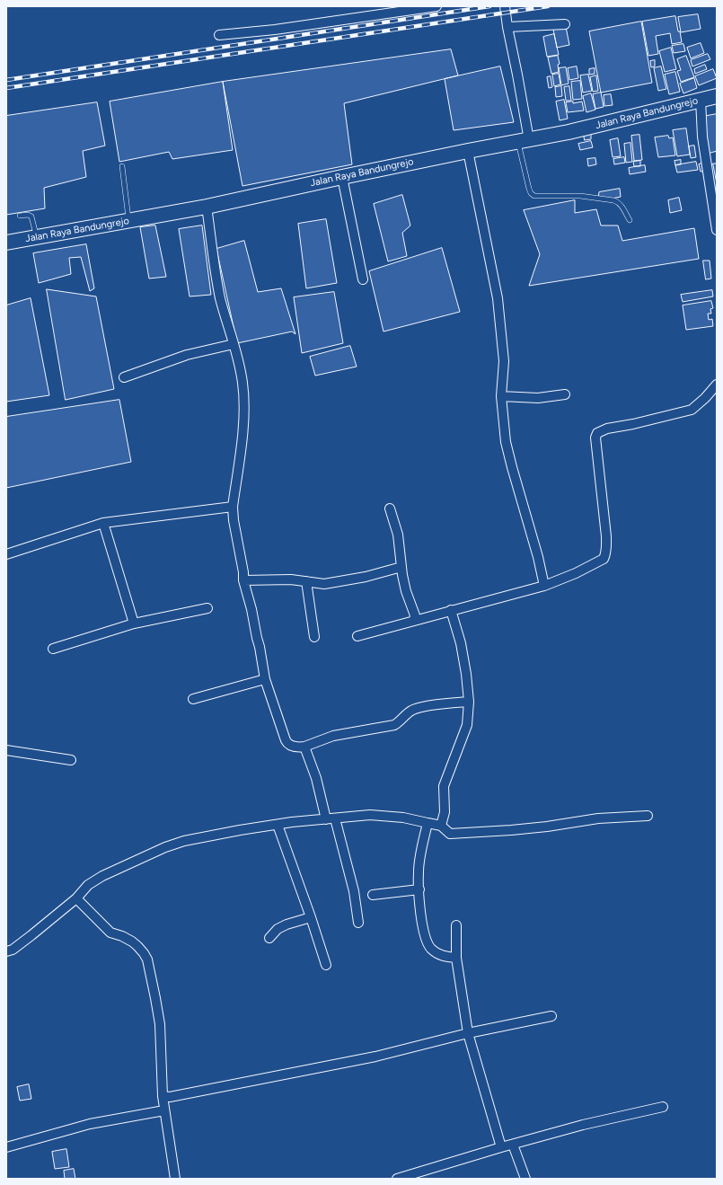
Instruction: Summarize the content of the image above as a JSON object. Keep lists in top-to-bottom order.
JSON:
{
  "streets": {
    "main road": ["Jalan Raya Bandungrejo"]
  }
}
